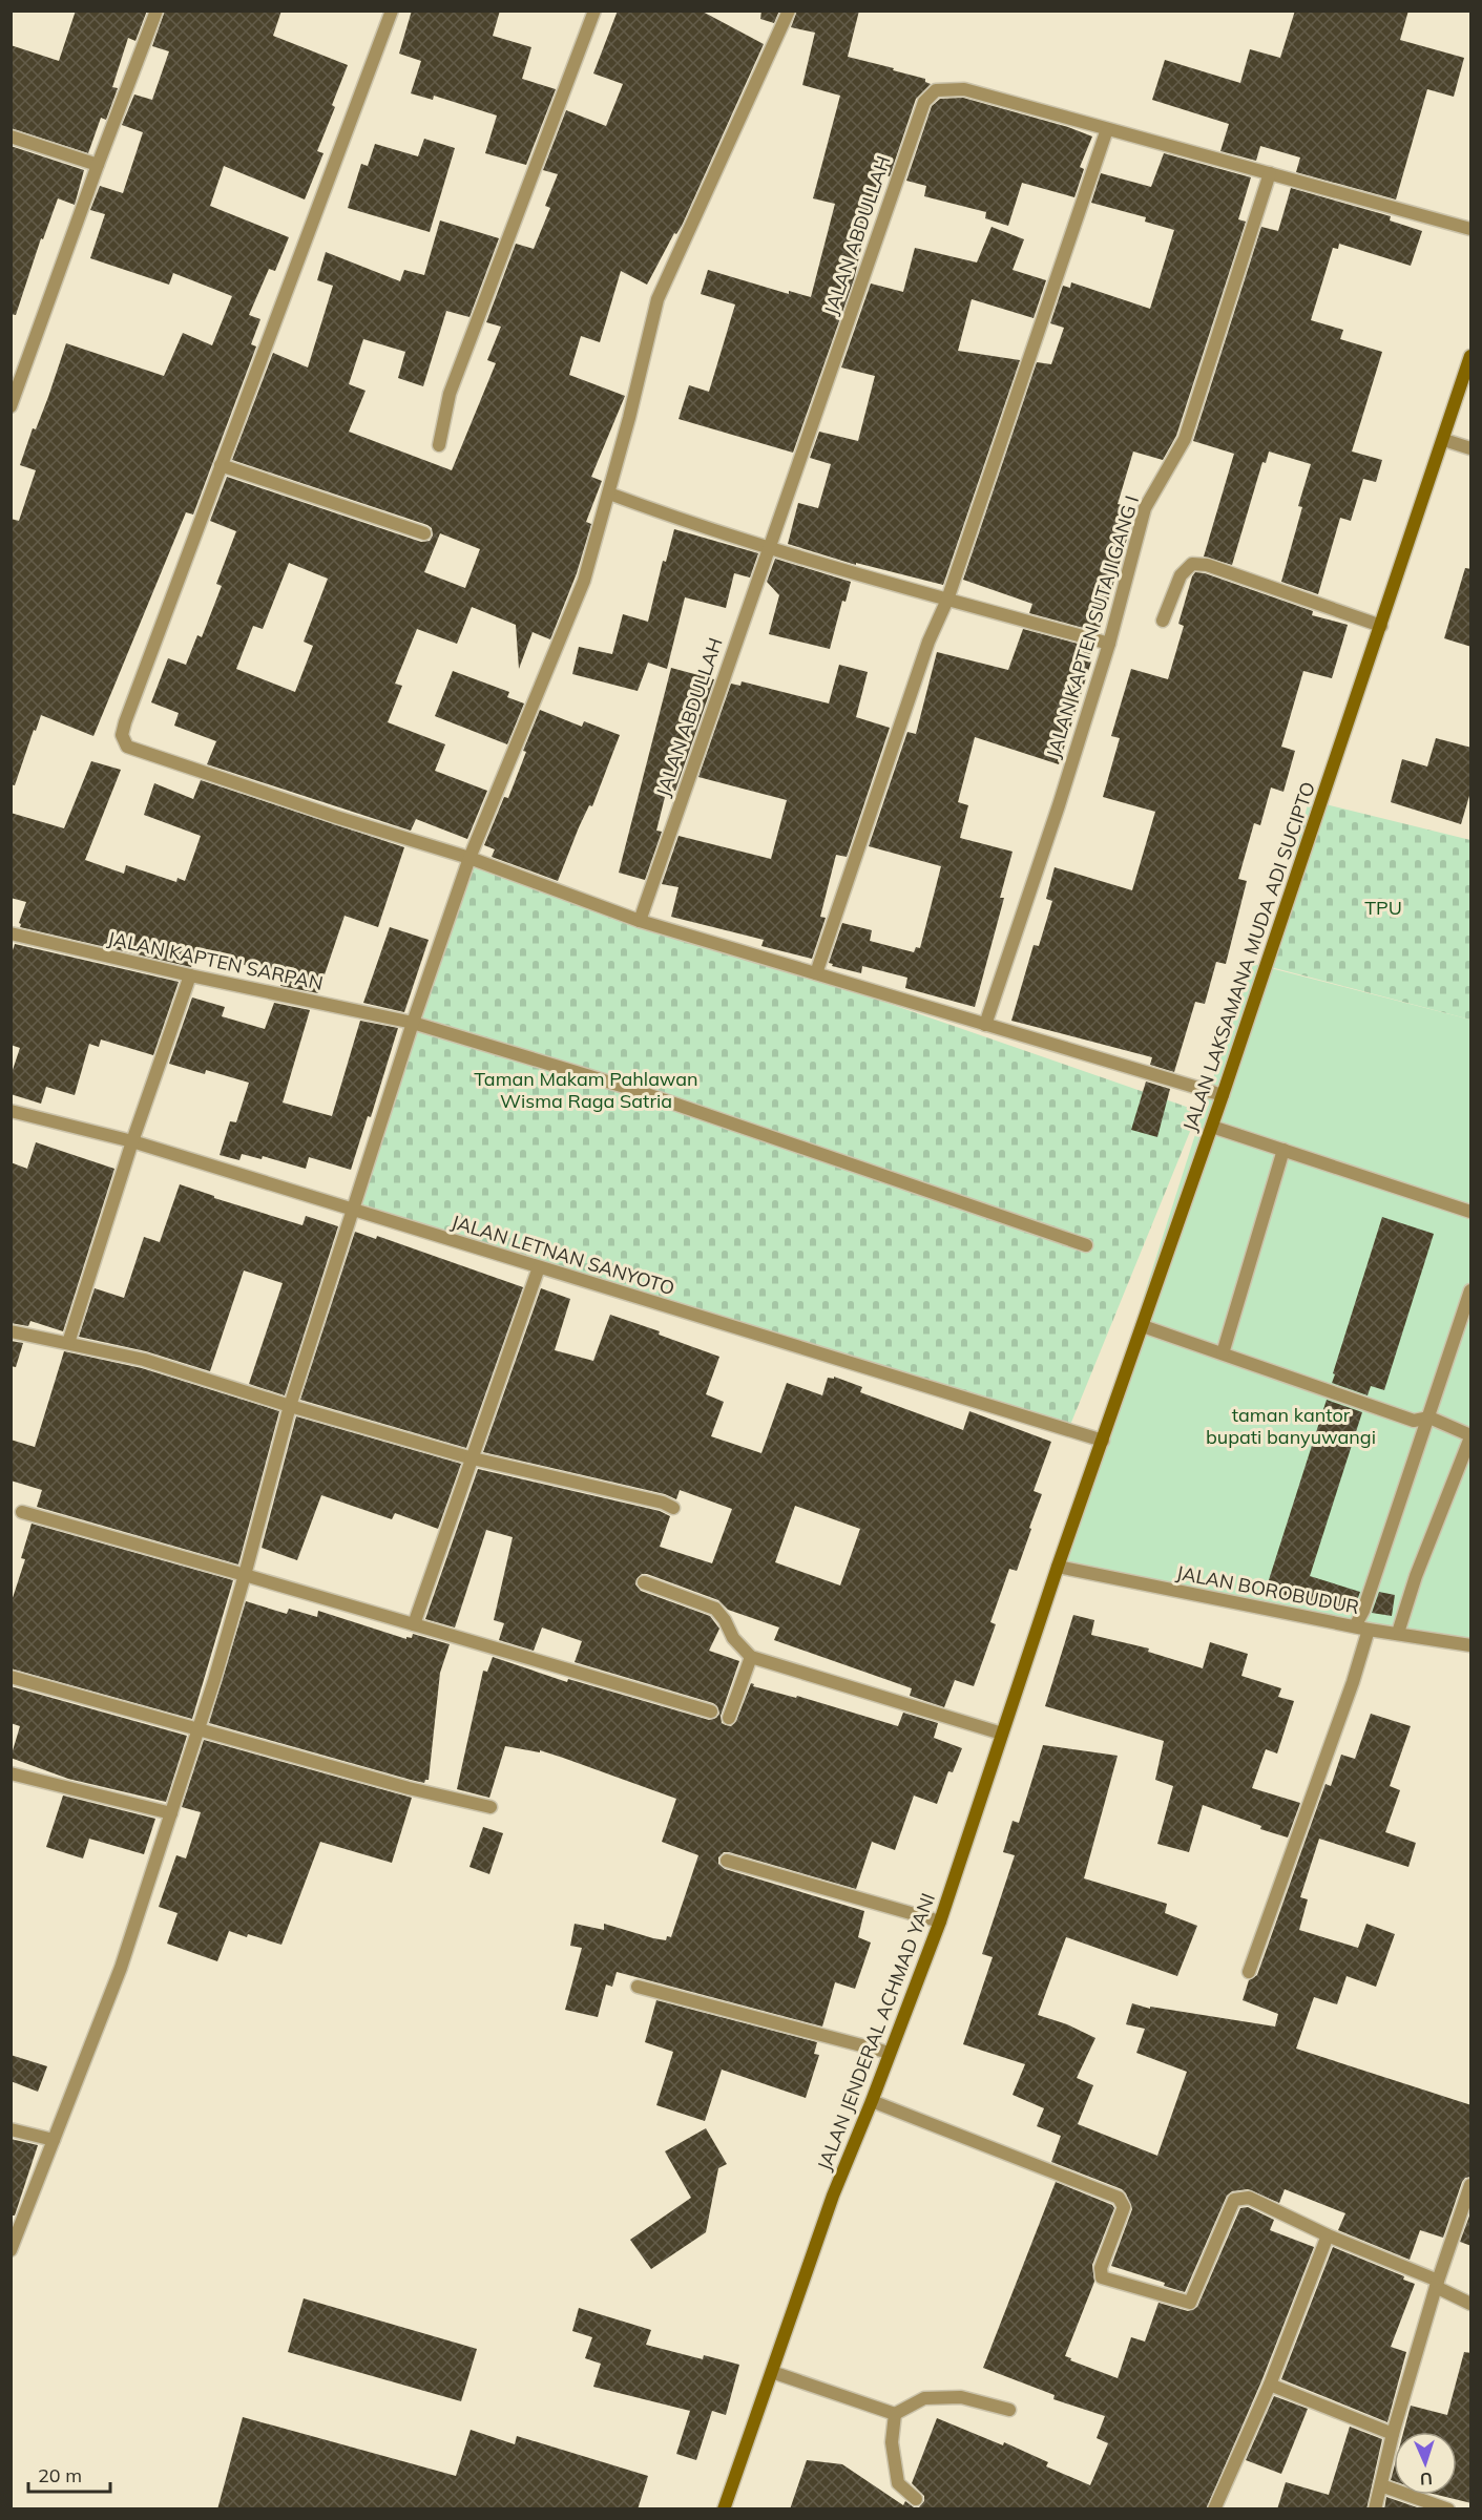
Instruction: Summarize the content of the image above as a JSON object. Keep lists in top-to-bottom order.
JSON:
{
  "streets": {
    "main road": ["JALAN LAKSAMANA MUDA ADI SUCIPTO", "JALAN JENDERAL ACHMAD YANI"],
    "street": [
      "JALAN ABDULLAH",
      "JALAN KAPTEN SUTAJI GANG I",
      "JALAN KAPTEN SARPAN",
      "JALAN LETNAN SANYOTO",
      "JALAN BOROBUDUR"
    ]
  },
  "crossings": [
    ["JALAN ABDULLAH", "JALAN KAPTEN SUTAJI GANG I"],
    ["JALAN LAKSAMANA MUDA ADI SUCIPTO", "JALAN LETNAN SANYOTO"],
    ["JALAN LAKSAMANA MUDA ADI SUCIPTO", "JALAN BOROBUDUR"],
    ["JALAN LAKSAMANA MUDA ADI SUCIPTO", "JALAN JENDERAL ACHMAD YANI"],
    ["JALAN BOROBUDUR", "JALAN JENDERAL ACHMAD YANI"]
  ],
  "parks": ["TPU", "Taman Makam Pahlawan Wisma Raga Satria", "taman kantor bupati banyuwangi"],
  "scale_bar": "20 m",
  "north": "bottom"
}
